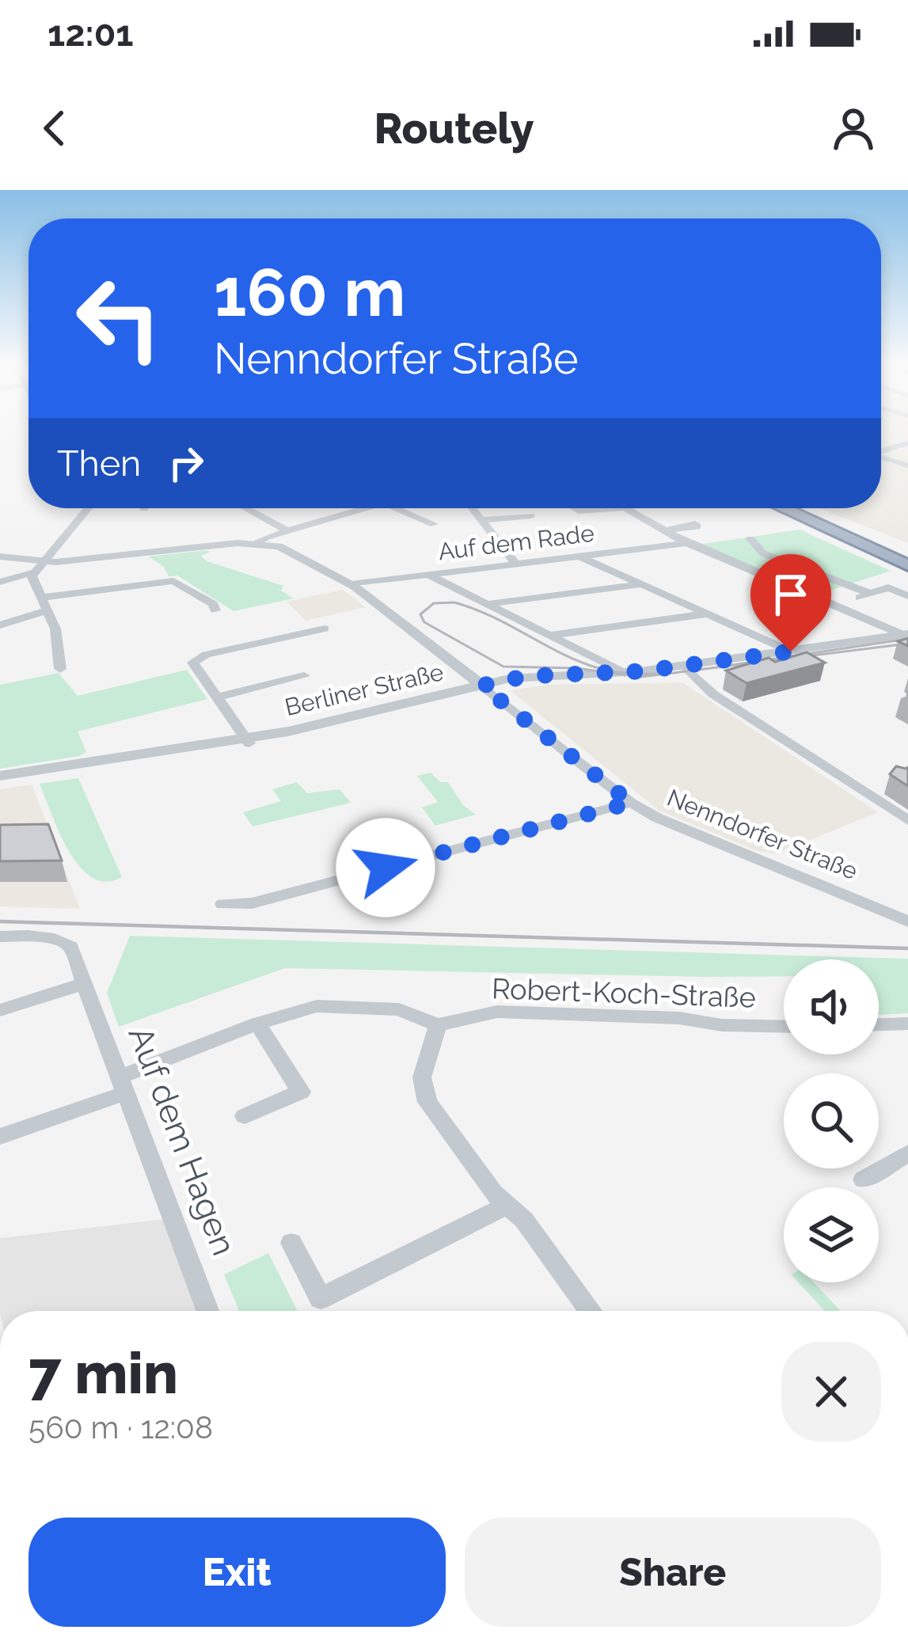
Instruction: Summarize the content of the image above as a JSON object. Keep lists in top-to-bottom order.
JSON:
{
  "streets": {
    "street": [
      "Auf dem Rade",
      "Berliner Straße",
      "Nenndorfer Straße",
      "Robert-Koch-Straße",
      "Auf dem Hagen"
    ]
  },
  "crossings": [
    ["Auf dem Rade", "Nenndorfer Straße"],
    ["Berliner Straße", "Nenndorfer Straße"]
  ],
  "page": {
    "status": "12:01",
    "header": "Routely",
    "turn": ["160 m", "Nenndorfer Straße"],
    "then": "Then",
    "heading": ["7 min", "560 m · 12:08"],
    "buttons": ["Exit", "Share"]
  }
}
